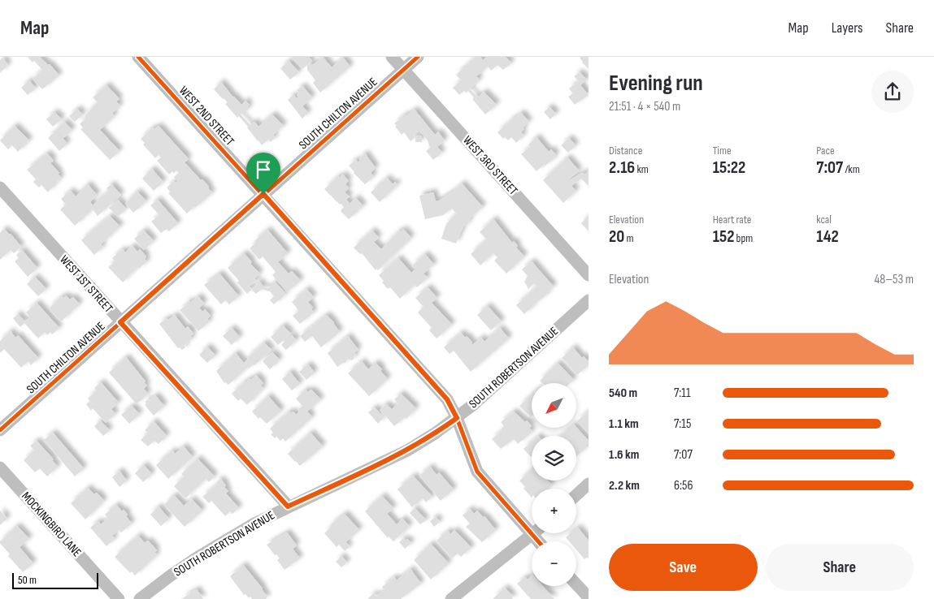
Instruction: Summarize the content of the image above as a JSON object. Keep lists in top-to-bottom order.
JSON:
{
  "streets": {
    "street": [
      "SOUTH CHILTON AVENUE",
      "WEST 2ND STREET",
      "WEST 3RD STREET",
      "WEST 1ST STREET",
      "SOUTH ROBERTSON AVENUE",
      "MOCKINGBIRD LANE"
    ]
  },
  "crossings": [
    ["SOUTH CHILTON AVENUE", "WEST 2ND STREET"],
    ["SOUTH CHILTON AVENUE", "WEST 3RD STREET"],
    ["SOUTH CHILTON AVENUE", "WEST 1ST STREET"],
    ["WEST 2ND STREET", "SOUTH ROBERTSON AVENUE"],
    ["WEST 1ST STREET", "SOUTH ROBERTSON AVENUE"]
  ],
  "scale_bar": "50 m",
  "north": "bottom left",
  "page": {
    "header": "Map",
    "nav": ["Map", "Layers", "Share"],
    "heading": ["Evening run", "21:51 · 4 × 540 m"],
    "stats": [
      ["Distance", "2.16 km"],
      ["Time", "15:22"],
      ["Pace", "7:07 /km"],
      ["Elevation", "20 m"],
      ["Heart rate", "152 bpm"],
      ["kcal", "142"]
    ],
    "chart": ["Elevation", "48–53 m"],
    "list": [
      {
        "name": "540 m",
        "note": "7:11"
      },
      {
        "name": "1.1 km",
        "note": "7:15"
      },
      {
        "name": "1.6 km",
        "note": "7:07"
      },
      {
        "name": "2.2 km",
        "note": "6:56"
      }
    ],
    "map_buttons": ["+", "−"],
    "buttons": ["Save", "Share"],
    "scale": "50 m"
  }
}
